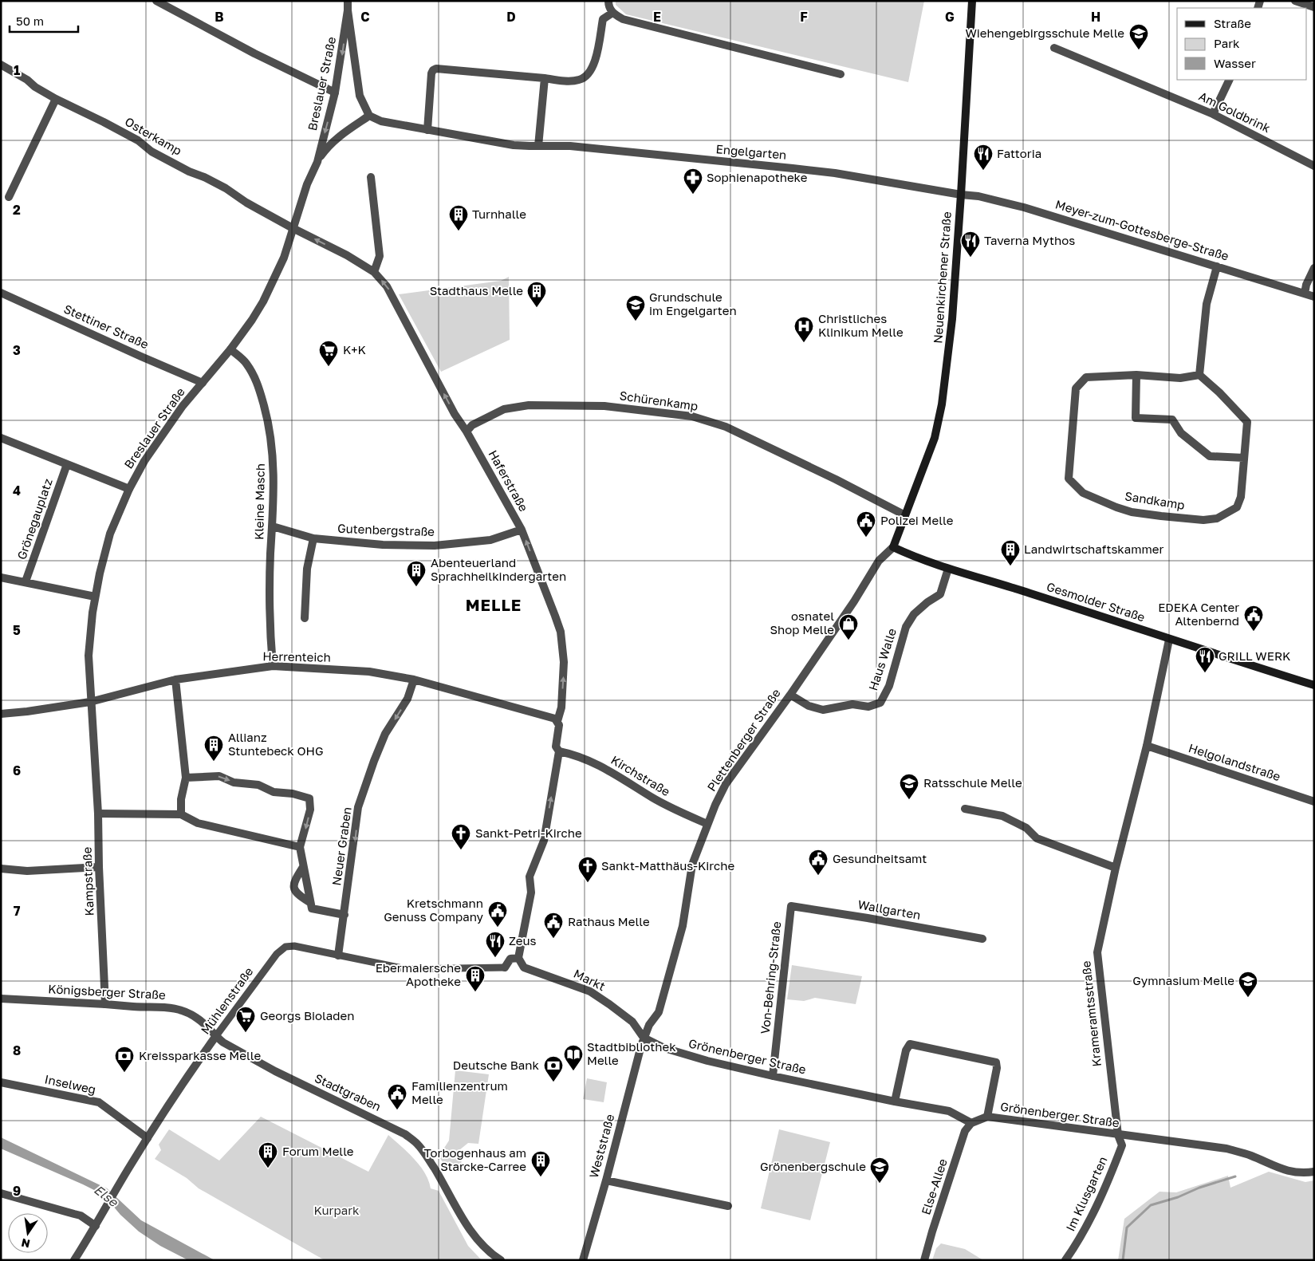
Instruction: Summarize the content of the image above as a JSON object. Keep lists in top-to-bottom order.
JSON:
{
  "streets": {
    "main road": ["Neuenkirchener Straße", "Gesmolder Straße"],
    "street": [
      "Breslauer Straße",
      "Am Goldbrink",
      "Osterkamp",
      "Engelgarten",
      "Meyer-zum-Gottesberge-Straße",
      "Stettiner Straße",
      "Schürenkamp",
      "Haferstraße",
      "Sandkamp",
      "Kleine Masch",
      "Grönegauplatz",
      "Gutenbergstraße",
      "Herrenteich",
      "Haus Walle",
      "Plettenberger Straße",
      "Helgolandstraße",
      "Kirchstraße",
      "Neuer Graben",
      "Kampstraße",
      "Wallgarten",
      "Von-Behring-Straße",
      "Markt",
      "Königsberger Straße",
      "Mühlenstraße",
      "Krameramtsstraße",
      "Grönenberger Straße",
      "Inselweg",
      "Stadtgraben",
      "Weststraße",
      "Else-Allee",
      "Im Klusgarten"
    ]
  },
  "crossings": [
    ["Breslauer Straße", "Osterkamp"],
    ["Breslauer Straße", "Engelgarten"],
    ["Breslauer Straße", "Stettiner Straße"],
    ["Breslauer Straße", "Haferstraße"],
    ["Breslauer Straße", "Kleine Masch"],
    ["Breslauer Straße", "Herrenteich"],
    ["Breslauer Straße", "Kampstraße"],
    ["Osterkamp", "Haferstraße"],
    ["Engelgarten", "Meyer-zum-Gottesberge-Straße"],
    ["Engelgarten", "Neuenkirchener Straße"],
    ["Meyer-zum-Gottesberge-Straße", "Neuenkirchener Straße"],
    ["Neuenkirchener Straße", "Schürenkamp"],
    ["Neuenkirchener Straße", "Gesmolder Straße"],
    ["Neuenkirchener Straße", "Plettenberger Straße"],
    ["Schürenkamp", "Haferstraße"],
    ["Haferstraße", "Gutenbergstraße"],
    ["Haferstraße", "Herrenteich"],
    ["Kleine Masch", "Gutenbergstraße"],
    ["Kleine Masch", "Herrenteich"],
    ["Gesmolder Straße", "Haus Walle"],
    ["Gesmolder Straße", "Plettenberger Straße"],
    ["Gesmolder Straße", "Krameramtsstraße"],
    ["Herrenteich", "Neuer Graben"],
    ["Haus Walle", "Plettenberger Straße"],
    ["Plettenberger Straße", "Kirchstraße"],
    ["Plettenberger Straße", "Markt"],
    ["Plettenberger Straße", "Grönenberger Straße"],
    ["Plettenberger Straße", "Weststraße"],
    ["Helgolandstraße", "Krameramtsstraße"],
    ["Neuer Graben", "Mühlenstraße"],
    ["Kampstraße", "Königsberger Straße"],
    ["Wallgarten", "Von-Behring-Straße"],
    ["Von-Behring-Straße", "Grönenberger Straße"],
    ["Markt", "Grönenberger Straße"],
    ["Markt", "Weststraße"],
    ["Königsberger Straße", "Mühlenstraße"],
    ["Königsberger Straße", "Stadtgraben"],
    ["Mühlenstraße", "Inselweg"],
    ["Krameramtsstraße", "Grönenberger Straße"],
    ["Krameramtsstraße", "Im Klusgarten"],
    ["Grönenberger Straße", "Weststraße"],
    ["Grönenberger Straße", "Else-Allee"],
    ["Grönenberger Straße", "Im Klusgarten"]
  ],
  "one_way": ["Haferstraße", "Neuer Graben"],
  "districts": ["MELLE"],
  "water": ["Else"],
  "parks": ["Kurpark"],
  "places": {
    "school or university": [
      "Wiehengebirgsschule Melle",
      "Grundschule im Engelgarten",
      "Ratsschule Melle",
      "Gymnasium Melle",
      "Grönenbergschule"
    ],
    "restaurant": [
      "Fattoria",
      "Taverna Mythos",
      "GRILL WERK",
      "Zeus"
    ],
    "pharmacy": ["Sophienapotheke"],
    "building": [
      "Turnhalle",
      "Stadthaus Melle",
      "Landwirtschaftskammer",
      "Abenteuerland Sprachheilkindergarten",
      "Allianz Stuntebeck OHG",
      "Ebermaiersche Apotheke",
      "Forum Melle",
      "Torbogenhaus am Starcke-Carree"
    ],
    "hospital": ["Christliches Klinikum Melle"],
    "supermarket": ["K+K", "Georgs Bioladen"],
    "public building": [
      "Polizei Melle",
      "EDEKA Center Altenbernd",
      "Gesundheitsamt",
      "Kretschmann Genuss Company",
      "Rathaus Melle",
      "Familienzentrum Melle"
    ],
    "shop": ["osnatel Shop Melle"],
    "church": ["Sankt-Petri-Kirche", "Sankt-Matthäus-Kirche"],
    "library": ["Stadtbibliothek Melle"],
    "bank": ["Kreissparkasse Melle", "Deutsche Bank"]
  },
  "legend": ["Straße", "Park", "Wasser"],
  "scale_bar": "50 m",
  "north": "bottom",
  "grid": {
    "columns": [
      "B",
      "C",
      "D",
      "E",
      "F",
      "G",
      "H"
    ],
    "rows": [
      "1",
      "2",
      "3",
      "4",
      "5",
      "6",
      "7",
      "8",
      "9"
    ]
  }
}
